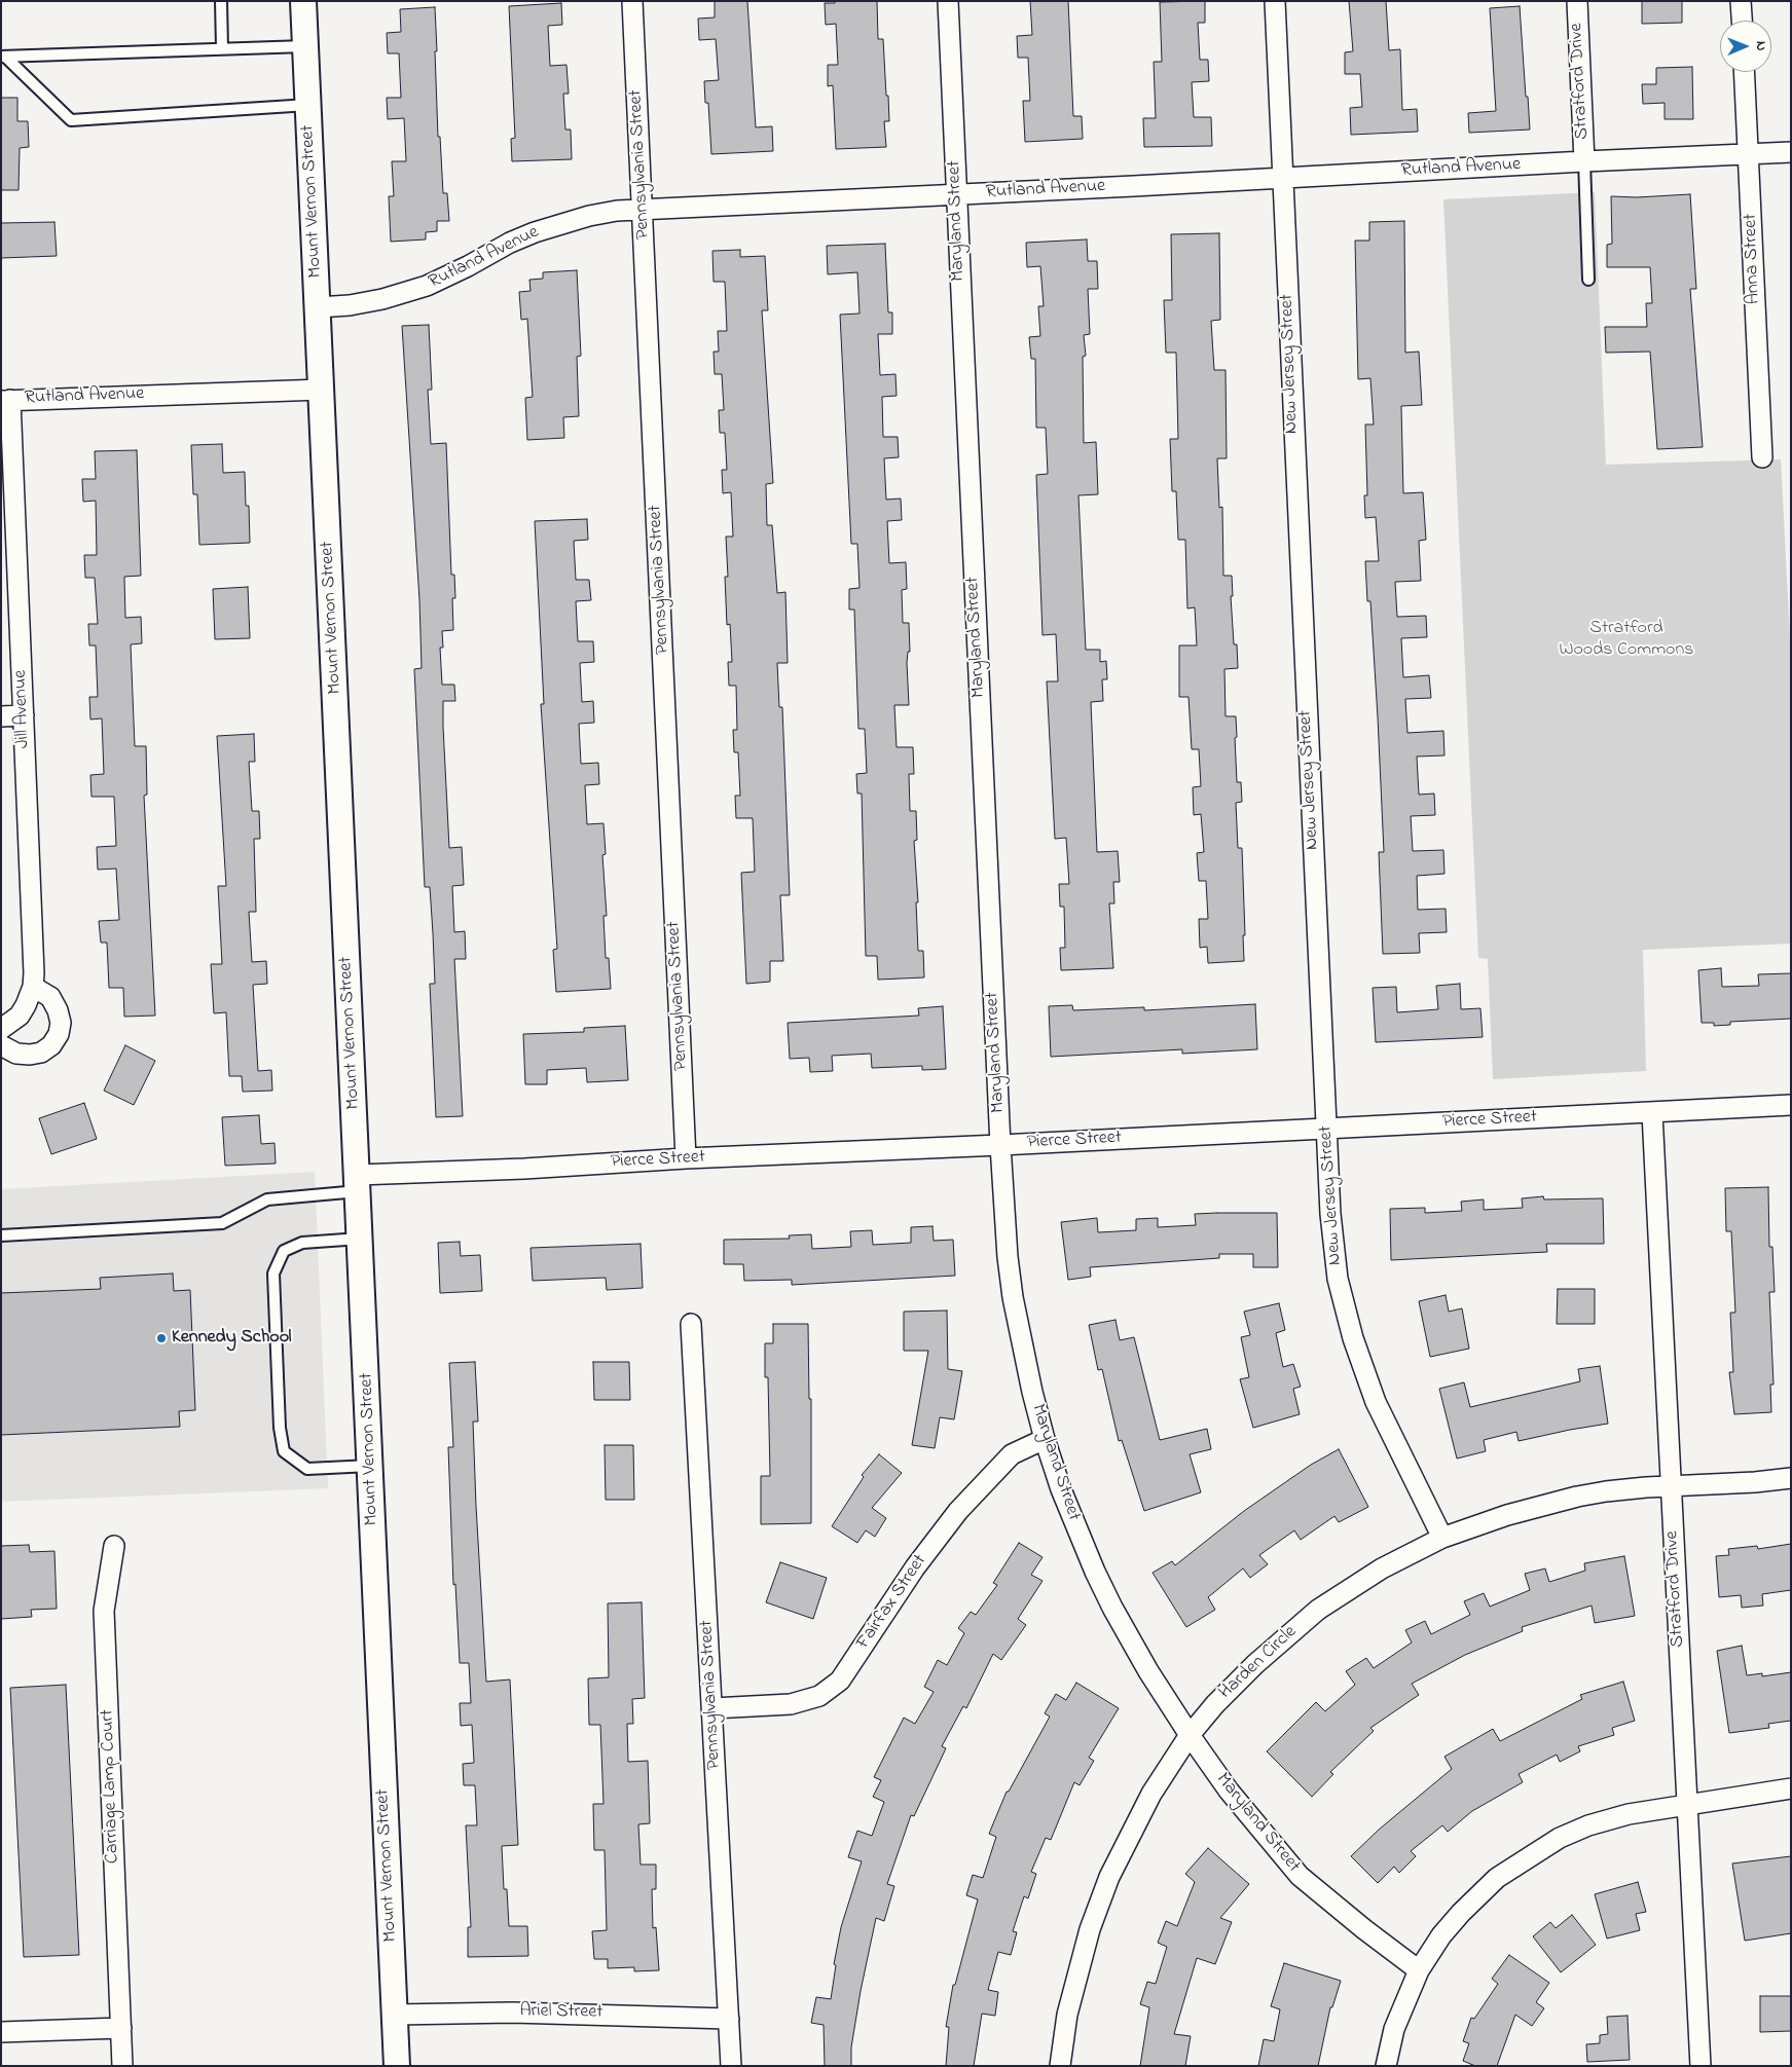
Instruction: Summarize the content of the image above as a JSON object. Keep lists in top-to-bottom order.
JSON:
{
  "streets": {
    "street": [
      "Stratford Drive",
      "Pennsylvania Street",
      "Rutland Avenue",
      "Mount Vernon Street",
      "Maryland Street",
      "Anna Street",
      "New Jersey Street",
      "Jill Avenue",
      "Pierce Street",
      "Fairfax Street",
      "Harden Circle",
      "Carriage Lamp Court",
      "Ariel Street"
    ]
  },
  "crossings": [
    ["Stratford Drive", "Rutland Avenue"],
    ["Stratford Drive", "Pierce Street"],
    ["Stratford Drive", "Harden Circle"],
    ["Pennsylvania Street", "Rutland Avenue"],
    ["Pennsylvania Street", "Pierce Street"],
    ["Pennsylvania Street", "Fairfax Street"],
    ["Pennsylvania Street", "Ariel Street"],
    ["Rutland Avenue", "Mount Vernon Street"],
    ["Rutland Avenue", "Maryland Street"],
    ["Rutland Avenue", "Anna Street"],
    ["Rutland Avenue", "New Jersey Street"],
    ["Rutland Avenue", "Jill Avenue"],
    ["Mount Vernon Street", "Pierce Street"],
    ["Mount Vernon Street", "Ariel Street"],
    ["Maryland Street", "Pierce Street"],
    ["Maryland Street", "Fairfax Street"],
    ["Maryland Street", "Harden Circle"],
    ["New Jersey Street", "Pierce Street"],
    ["New Jersey Street", "Harden Circle"]
  ],
  "parks": ["Stratford Woods Commons"],
  "places": ["Kennedy School"],
  "north": "right"
}
